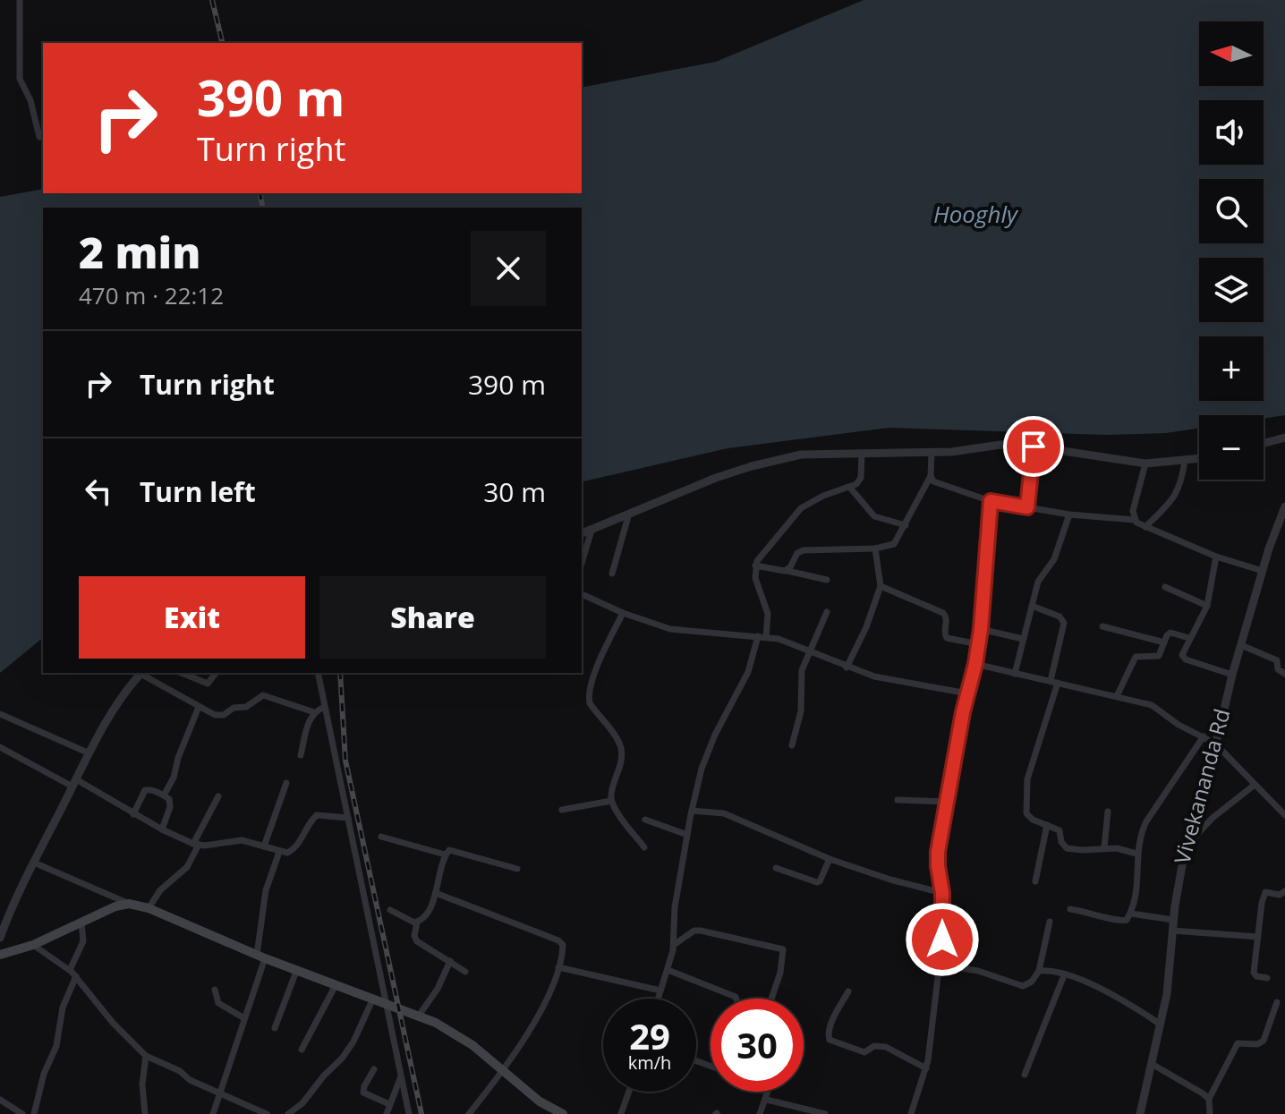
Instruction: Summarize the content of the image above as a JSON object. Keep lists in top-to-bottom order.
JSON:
{
  "streets": {
    "street": ["Vivekananda Rd"]
  },
  "water": ["Hooghly"],
  "north": "left",
  "page": {
    "map_buttons": ["+", "−"],
    "turn": ["390 m", "Turn right"],
    "heading": ["2 min", "470 m · 22:12"],
    "list": [
      {
        "name": "Turn right",
        "value": "390 m"
      },
      {
        "name": "Turn left",
        "value": "30 m"
      }
    ],
    "buttons": ["Exit", "Share"],
    "speed": "29 km/h",
    "limit": "30"
  }
}
